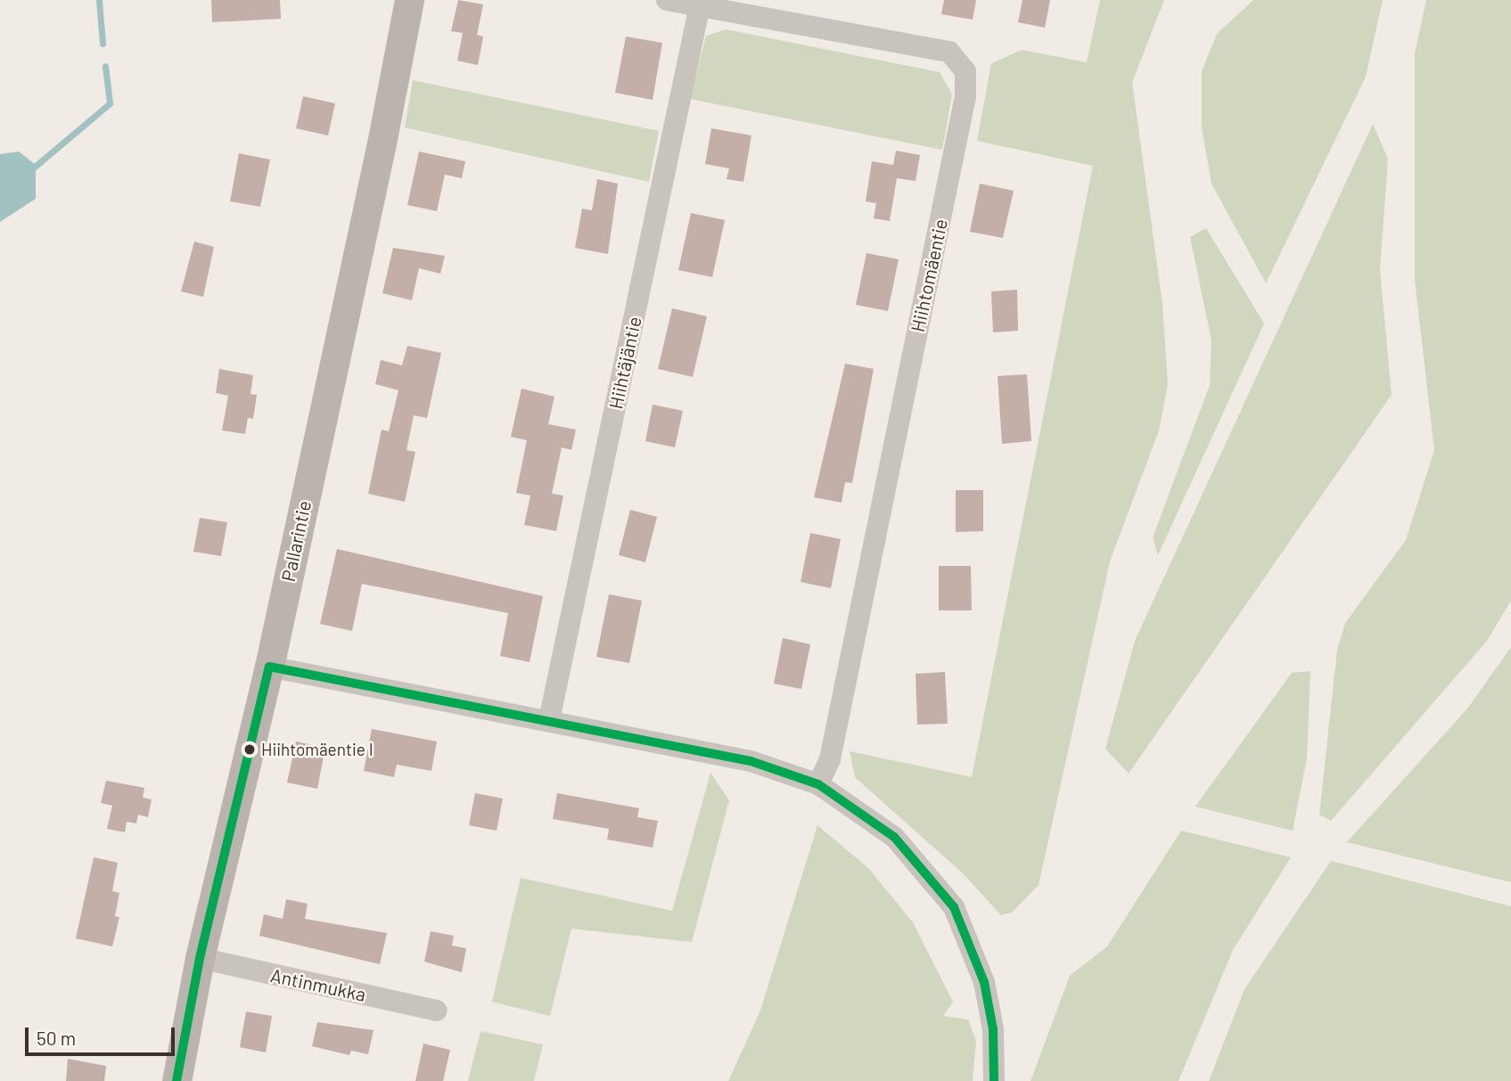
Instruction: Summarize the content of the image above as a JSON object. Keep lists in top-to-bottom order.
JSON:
{
  "streets": {
    "street": [
      "Hiihtomäentie",
      "Hiihtäjäntie",
      "Pallarintie",
      "Antinmukka"
    ]
  },
  "crossings": [
    ["Hiihtomäentie", "Hiihtäjäntie"],
    ["Pallarintie", "Antinmukka"]
  ],
  "places": ["Hiihtomäentie I"],
  "scale_bar": "50 m"
}
